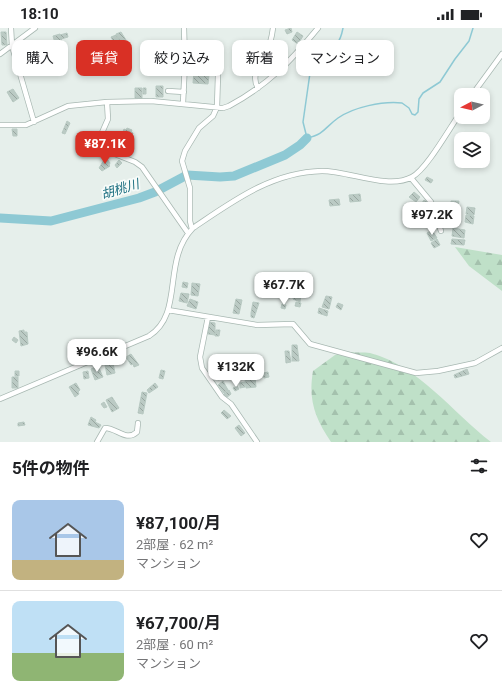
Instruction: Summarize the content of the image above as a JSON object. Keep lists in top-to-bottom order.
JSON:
{
  "water": ["胡桃川"],
  "north": "left",
  "page": {
    "status": "18:10",
    "chip": [
      "購入",
      "賃貸",
      "絞り込み",
      "新着",
      "マンション"
    ],
    "price": [
      "¥87.1K",
      "¥97.2K",
      "¥67.7K",
      "¥96.6K",
      "¥132K"
    ],
    "heading": "5件の物件",
    "list": [
      {
        "name": "¥87,100/月",
        "note": "2部屋 · 62 m² · マンション"
      },
      {
        "name": "¥67,700/月",
        "note": "2部屋 · 60 m² · マンション"
      }
    ]
  }
}
